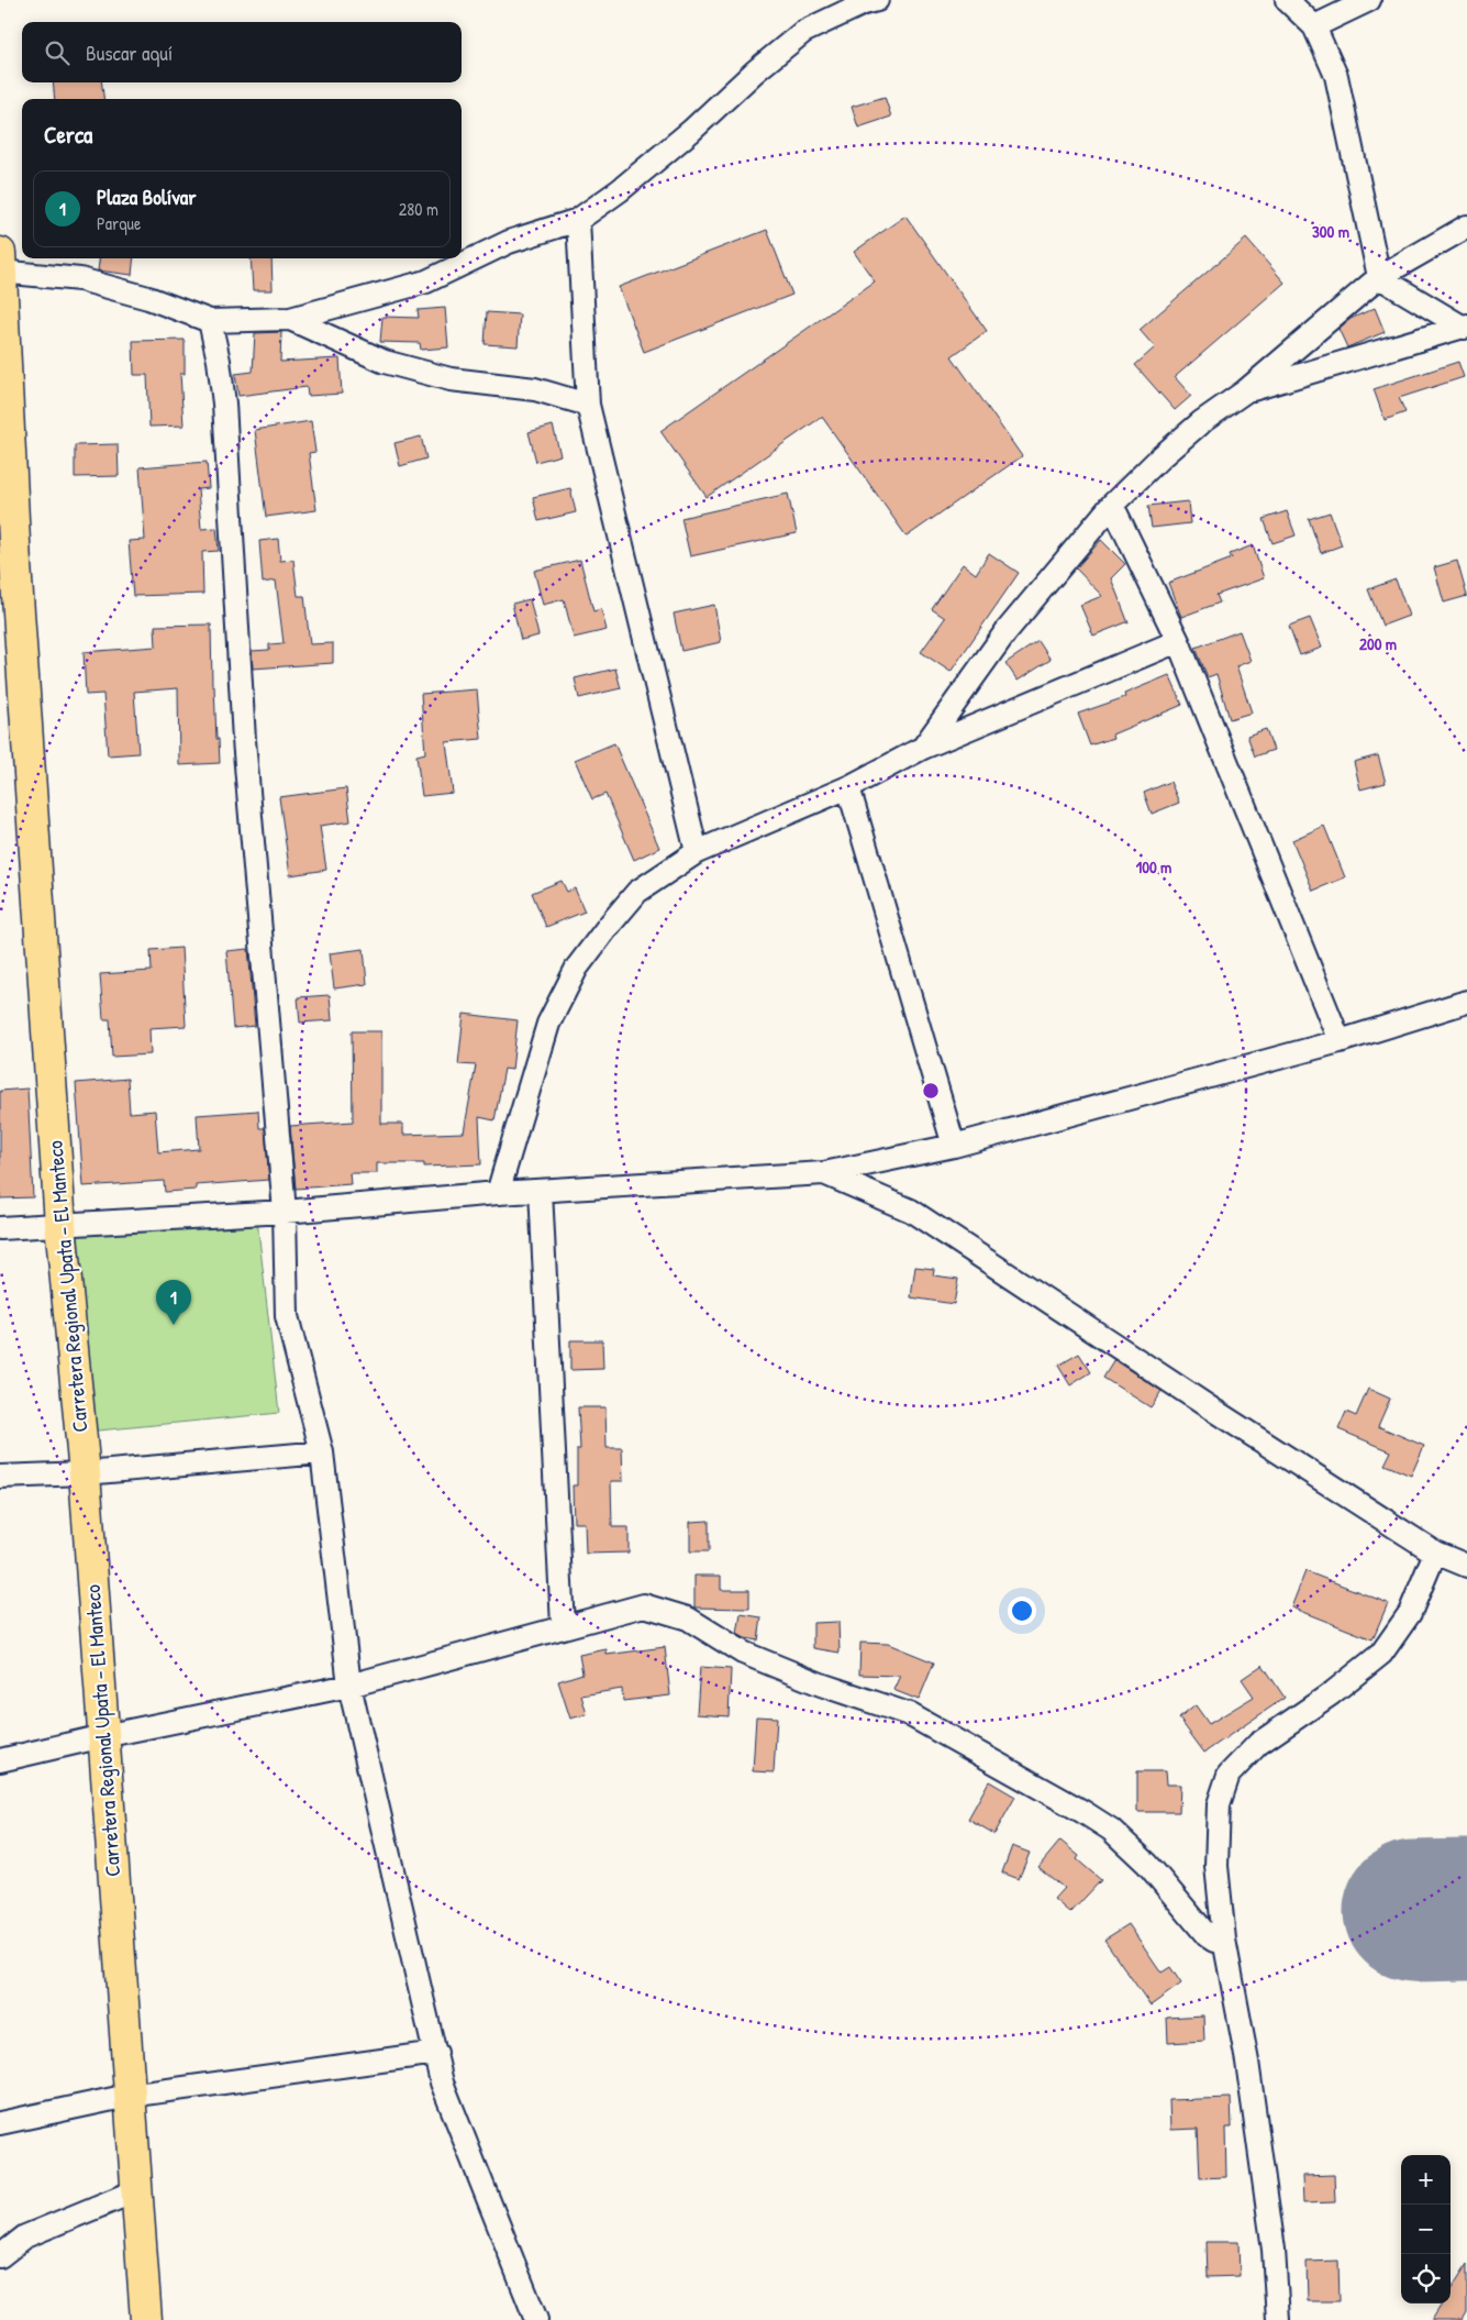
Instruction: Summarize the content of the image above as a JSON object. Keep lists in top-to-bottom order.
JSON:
{
  "streets": {
    "main road": ["Carretera Regional Upata - El Manteco"]
  },
  "page": {
    "search": "Buscar aquí",
    "heading": "Cerca",
    "list": [
      {
        "mark": "1",
        "name": "Plaza Bolívar",
        "note": "Parque",
        "value": "280 m"
      }
    ],
    "pins": "1",
    "map_buttons": ["+", "−"]
  },
  "rings": ["300 m", "200 m", "100 m"]
}
